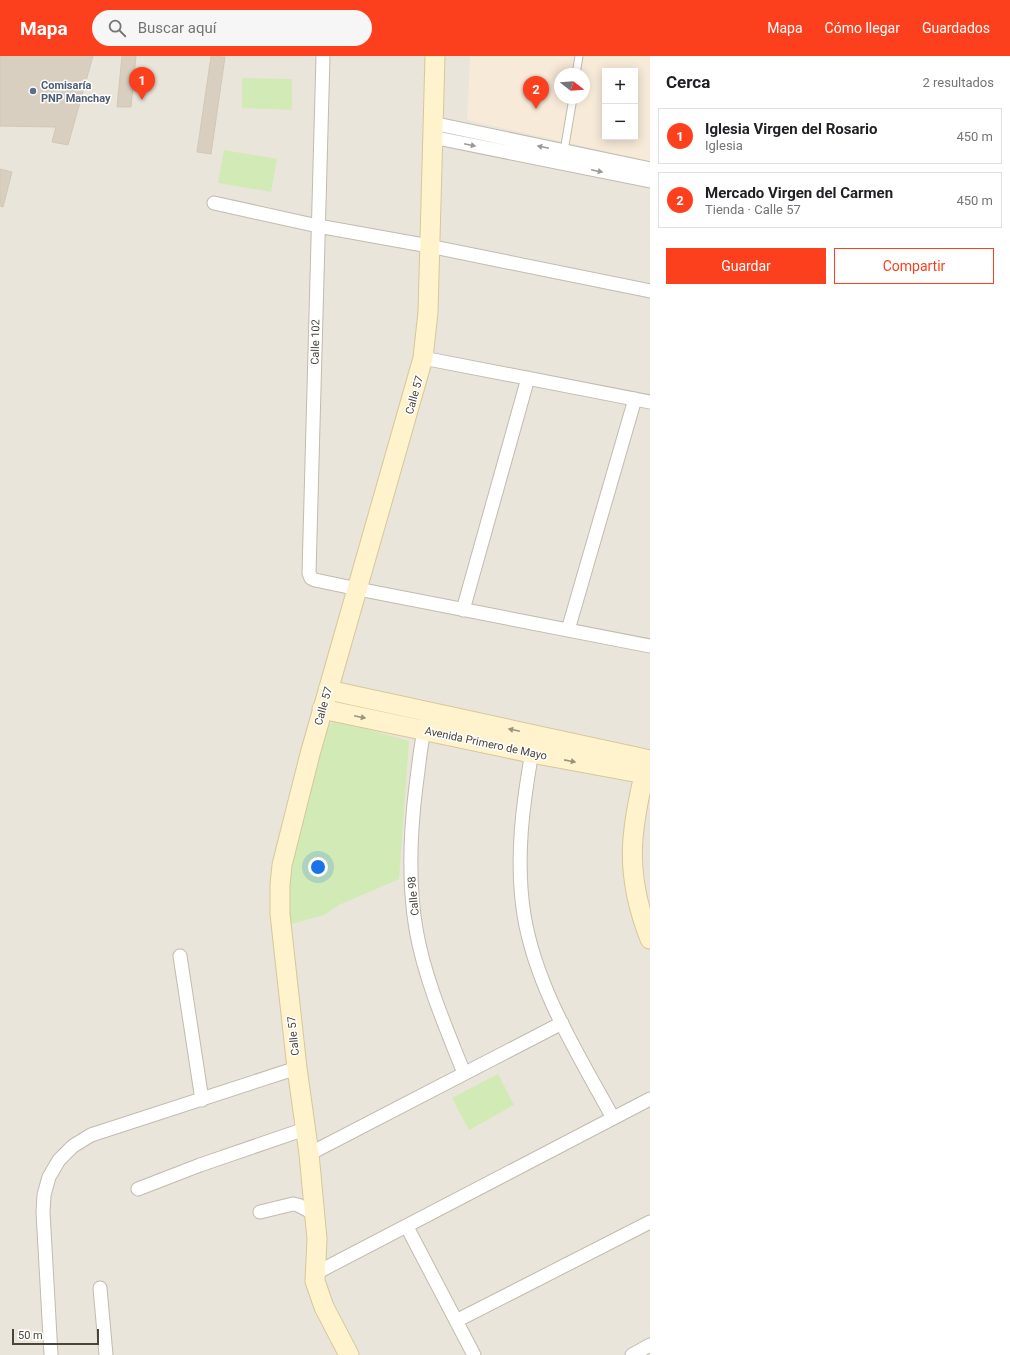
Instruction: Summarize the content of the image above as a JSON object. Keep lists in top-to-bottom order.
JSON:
{
  "streets": {
    "street": [
      "Calle 102",
      "Calle 57",
      "Avenida Primero de Mayo",
      "Calle 98"
    ]
  },
  "crossings": [
    ["Calle 102", "Calle 57"],
    ["Calle 57", "Avenida Primero de Mayo"],
    ["Avenida Primero de Mayo", "Calle 98"]
  ],
  "places": ["Comisaría PNP Manchay"],
  "scale_bar": "50 m",
  "north": "right",
  "page": {
    "header": "Mapa",
    "search": "Buscar aquí",
    "nav": ["Mapa", "Cómo llegar", "Guardados"],
    "heading": ["Cerca", "2 resultados"],
    "pins": ["1", "2"],
    "map_buttons": ["+", "−"],
    "list": [
      {
        "mark": "1",
        "name": "Iglesia Virgen del Rosario",
        "note": "Iglesia",
        "value": "450 m"
      },
      {
        "mark": "2",
        "name": "Mercado Virgen del Carmen",
        "note": "Tienda · Calle 57",
        "value": "450 m"
      }
    ],
    "buttons": ["Guardar", "Compartir"],
    "scale": "50 m"
  }
}
